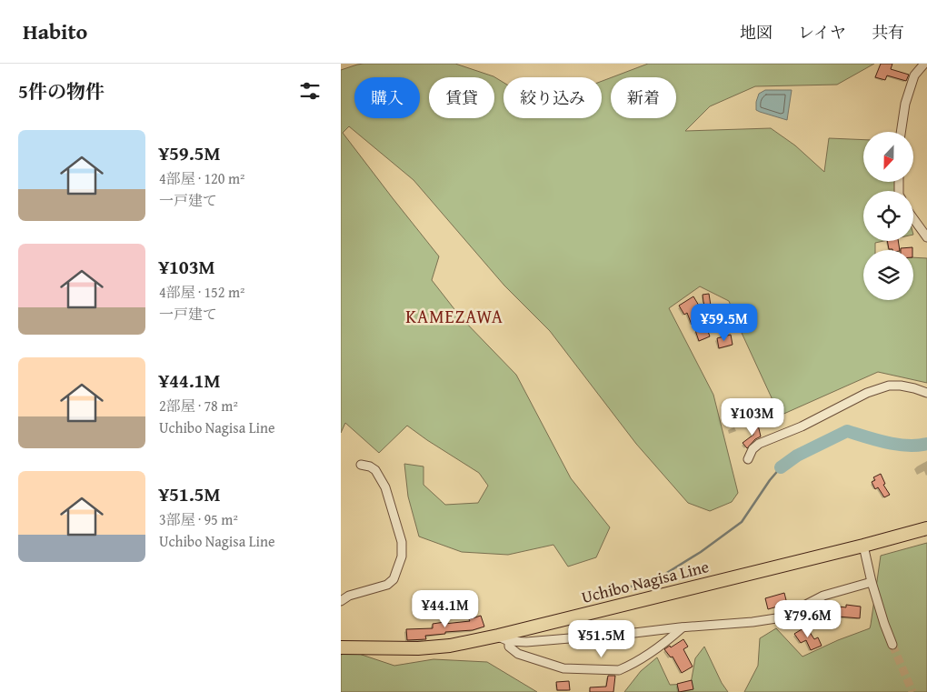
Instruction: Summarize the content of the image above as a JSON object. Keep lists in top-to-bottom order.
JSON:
{
  "streets": {
    "highway": ["Uchibo Nagisa Line"]
  },
  "districts": ["KAMEZAWA"],
  "north": "bottom",
  "page": {
    "header": "Habito",
    "nav": ["地図", "レイヤ", "共有"],
    "heading": "5件の物件",
    "chip": [
      "購入",
      "賃貸",
      "絞り込み",
      "新着"
    ],
    "list": [
      {
        "name": "¥59.5M",
        "note": "4部屋 · 120 m² · 一戸建て"
      },
      {
        "name": "¥103M",
        "note": "4部屋 · 152 m² · 一戸建て"
      },
      {
        "name": "¥44.1M",
        "note": "2部屋 · 78 m² · Uchibo Nagisa Line"
      },
      {
        "name": "¥51.5M",
        "note": "3部屋 · 95 m² · Uchibo Nagisa Line"
      }
    ],
    "price": [
      "¥59.5M",
      "¥103M",
      "¥44.1M",
      "¥79.6M",
      "¥51.5M"
    ]
  }
}
